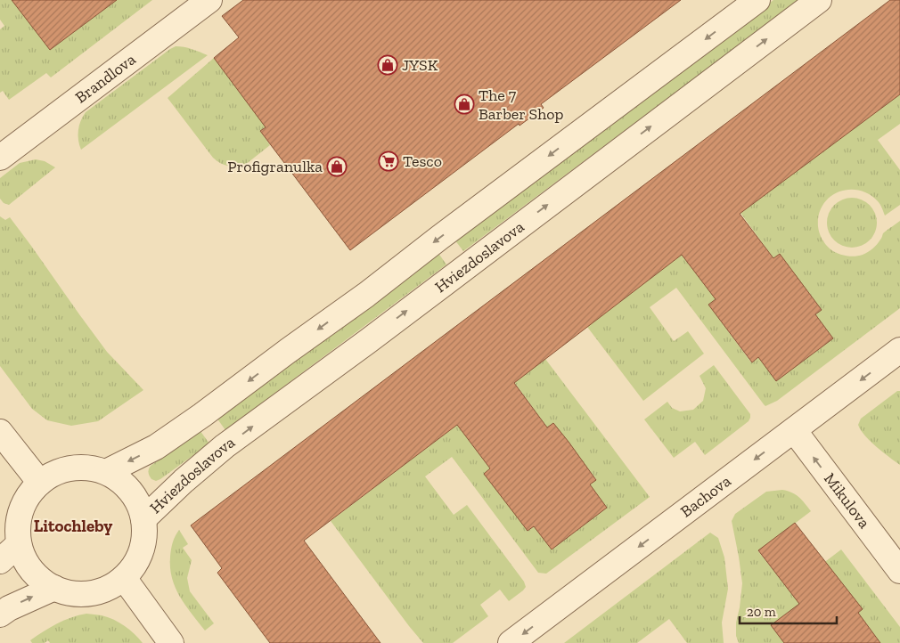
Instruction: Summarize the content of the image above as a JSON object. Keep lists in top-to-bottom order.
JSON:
{
  "streets": {
    "street": [
      "Brandlova",
      "Hviezdoslavova",
      "Bachova",
      "Mikulova"
    ]
  },
  "crossings": [
    ["Bachova", "Mikulova"]
  ],
  "one_way": ["Bachova", "Mikulova"],
  "districts": ["Litochleby"],
  "places": {
    "shop": ["JYSK", "The 7 Barber Shop", "Profigranulka"],
    "supermarket": ["Tesco"]
  },
  "scale_bar": "20 m"
}
